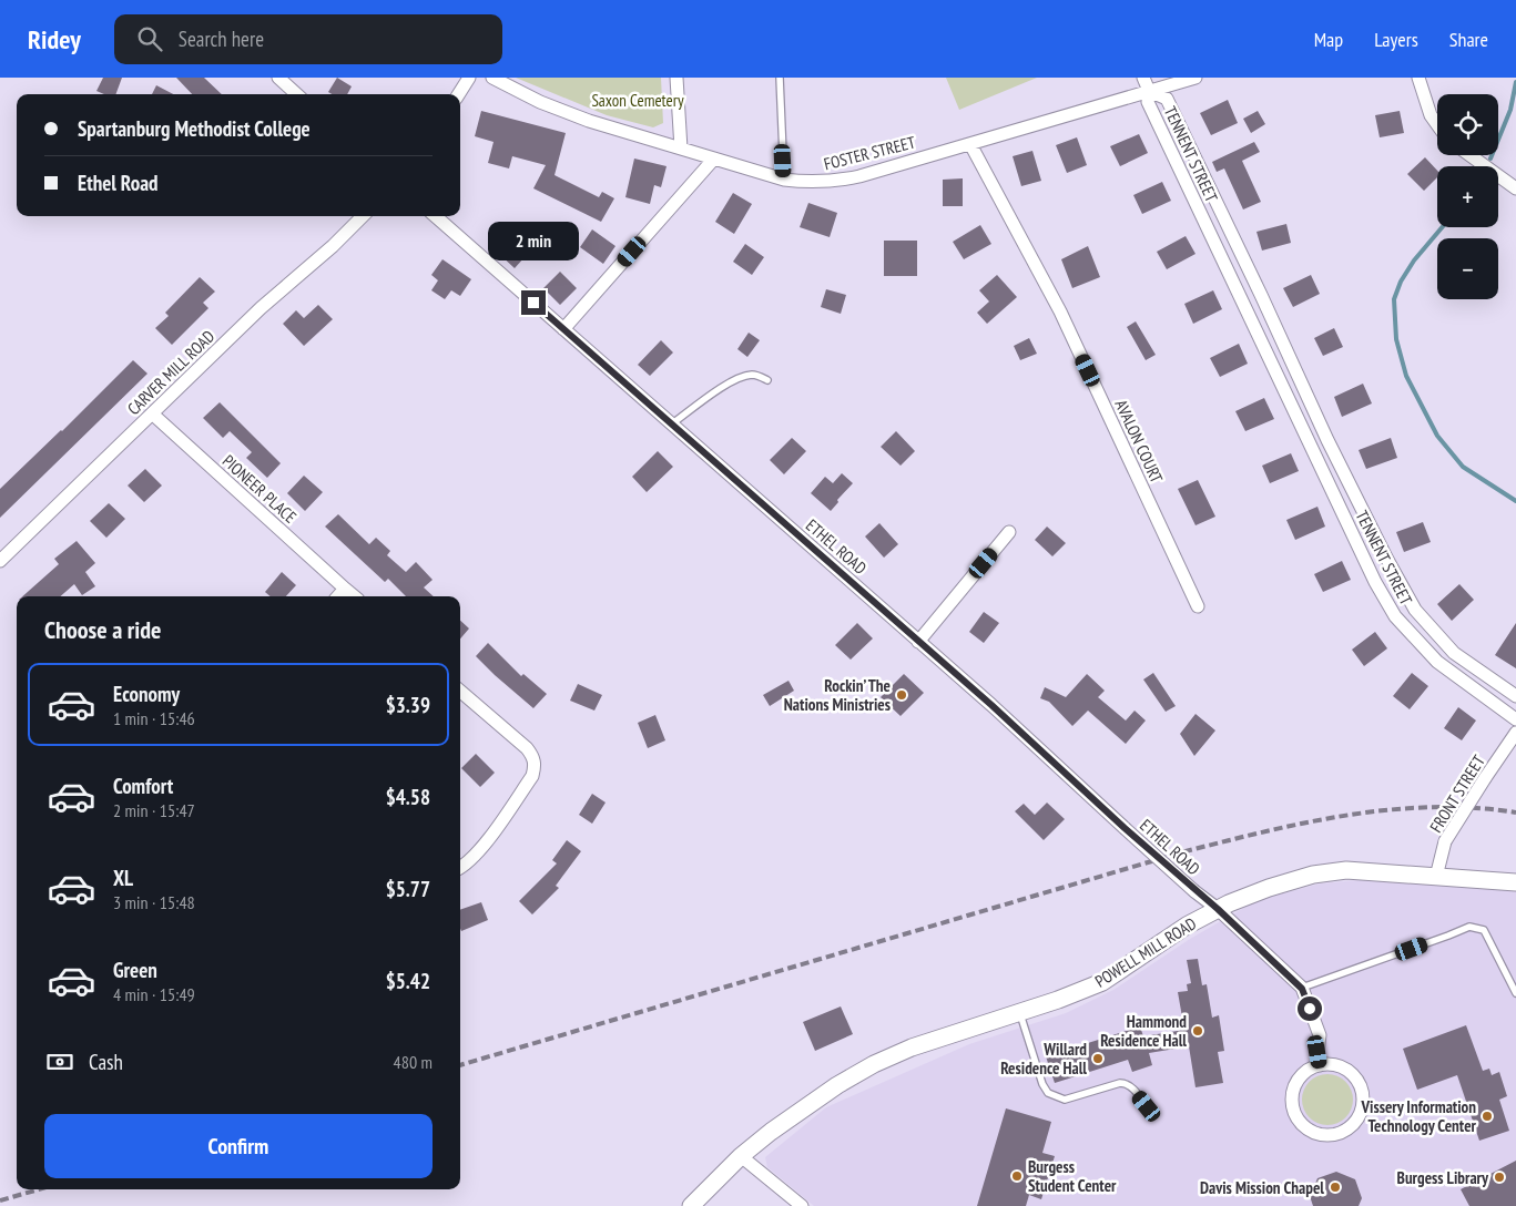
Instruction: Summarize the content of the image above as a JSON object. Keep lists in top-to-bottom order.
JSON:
{
  "streets": {
    "street": [
      "FOSTER STREET",
      "TENNENT STREET",
      "CARVER MILL ROAD",
      "AVALON COURT",
      "PIONEER PLACE",
      "ETHEL ROAD",
      "FRONT STREET",
      "POWELL MILL ROAD"
    ]
  },
  "crossings": [
    ["FOSTER STREET", "TENNENT STREET"],
    ["FOSTER STREET", "AVALON COURT"],
    ["CARVER MILL ROAD", "PIONEER PLACE"],
    ["ETHEL ROAD", "POWELL MILL ROAD"],
    ["FRONT STREET", "POWELL MILL ROAD"]
  ],
  "parks": ["Saxon Cemetery"],
  "places": [
    "Rockin’ The Nations Ministries",
    "Hammond Residence Hall",
    "Willard Residence Hall",
    "Vissery Information Technology Center",
    "Burgess Student Center",
    "Burgess Library",
    "Davis Mission Chapel"
  ],
  "page": {
    "header": "Ridey",
    "search": "Search here",
    "nav": ["Map", "Layers", "Share"],
    "map_buttons": ["+", "−"],
    "banner": ["Spartanburg Methodist College", "Ethel Road"],
    "bubble": "2 min",
    "heading": "Choose a ride",
    "list": [
      {
        "name": "Economy",
        "note": "1 min · 15:46",
        "value": "$3.39"
      },
      {
        "name": "Comfort",
        "note": "2 min · 15:47",
        "value": "$4.58"
      },
      {
        "name": "XL",
        "note": "3 min · 15:48",
        "value": "$5.77"
      },
      {
        "name": "Green",
        "note": "4 min · 15:49",
        "value": "$5.42"
      }
    ],
    "pay": ["Cash", "480 m"],
    "buttons": "Confirm"
  }
}
